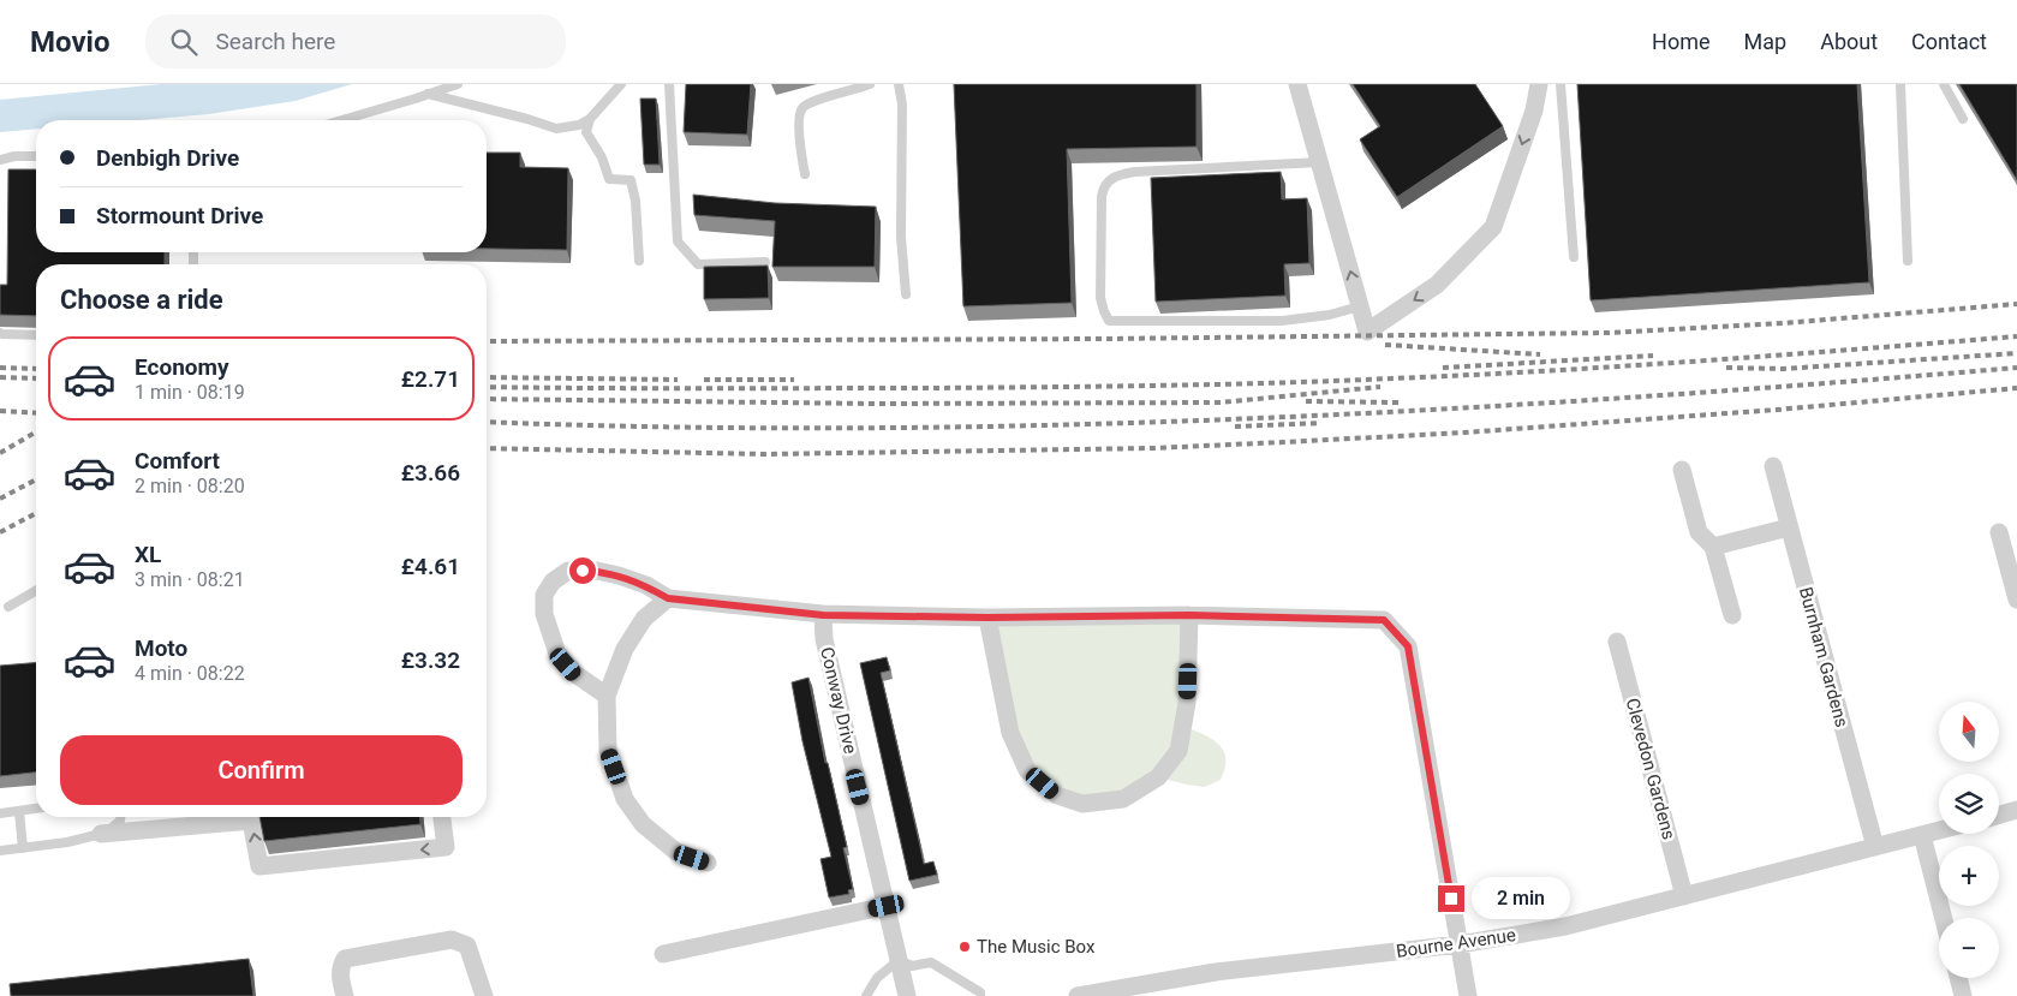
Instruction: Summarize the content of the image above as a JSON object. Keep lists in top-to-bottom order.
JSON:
{
  "streets": {
    "street": [
      "Burnham Gardens",
      "Conway Drive",
      "Clevedon Gardens",
      "Bourne Avenue"
    ]
  },
  "crossings": [
    ["Burnham Gardens", "Bourne Avenue"],
    ["Clevedon Gardens", "Bourne Avenue"]
  ],
  "places": ["The Music Box"],
  "north": "top",
  "page": {
    "header": "Movio",
    "search": "Search here",
    "nav": [
      "Home",
      "Map",
      "About",
      "Contact"
    ],
    "banner": ["Denbigh Drive", "Stormount Drive"],
    "heading": "Choose a ride",
    "list": [
      {
        "name": "Economy",
        "note": "1 min · 08:19",
        "value": "£2.71"
      },
      {
        "name": "Comfort",
        "note": "2 min · 08:20",
        "value": "£3.66"
      },
      {
        "name": "XL",
        "note": "3 min · 08:21",
        "value": "£4.61"
      },
      {
        "name": "Moto",
        "note": "4 min · 08:22",
        "value": "£3.32"
      }
    ],
    "map_buttons": ["+", "−"],
    "buttons": "Confirm",
    "bubble": "2 min"
  }
}
